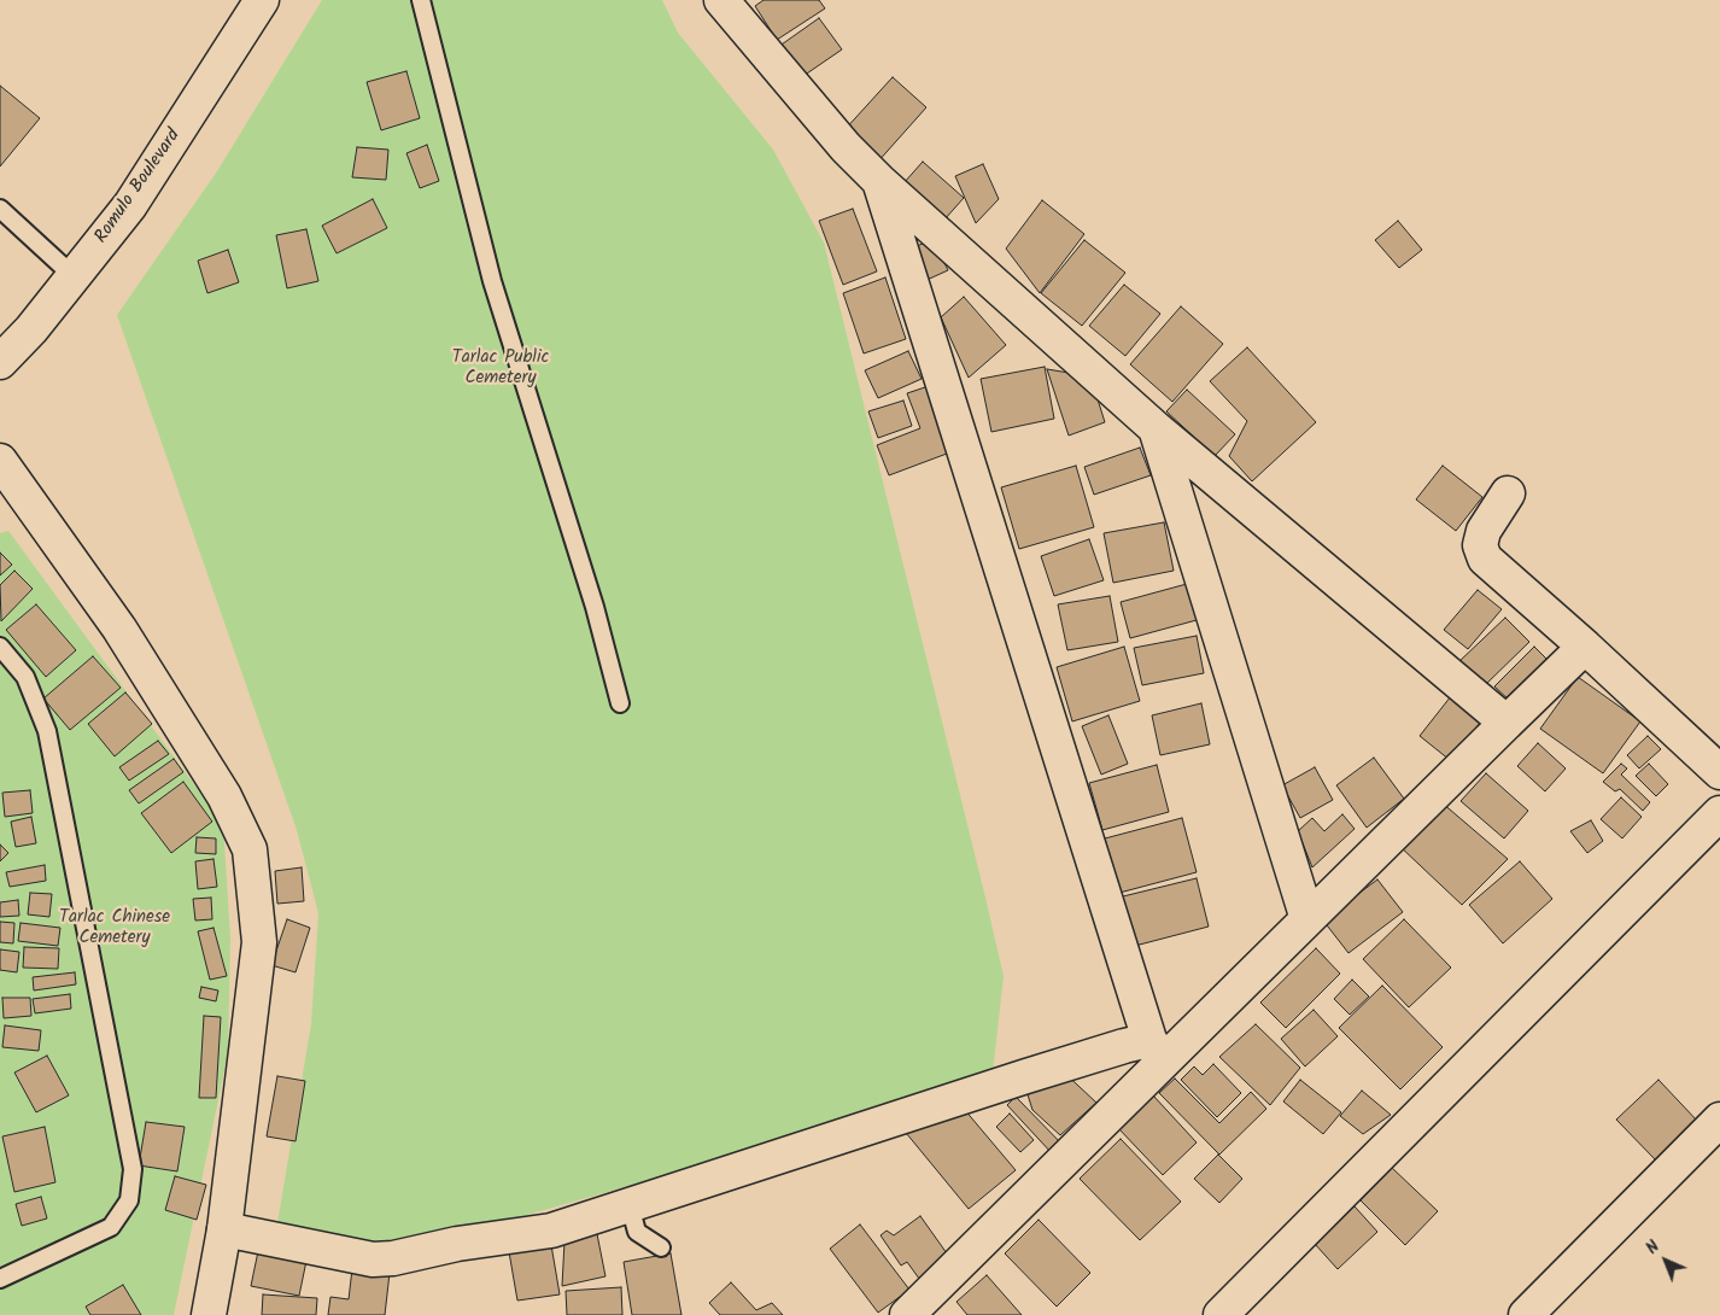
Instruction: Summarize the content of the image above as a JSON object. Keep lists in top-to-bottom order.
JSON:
{
  "streets": {
    "main road": ["Romulo Boulevard"]
  },
  "parks": ["Tarlac Public Cemetery", "Tarlac Chinese Cemetery"],
  "north": "top left"
}
